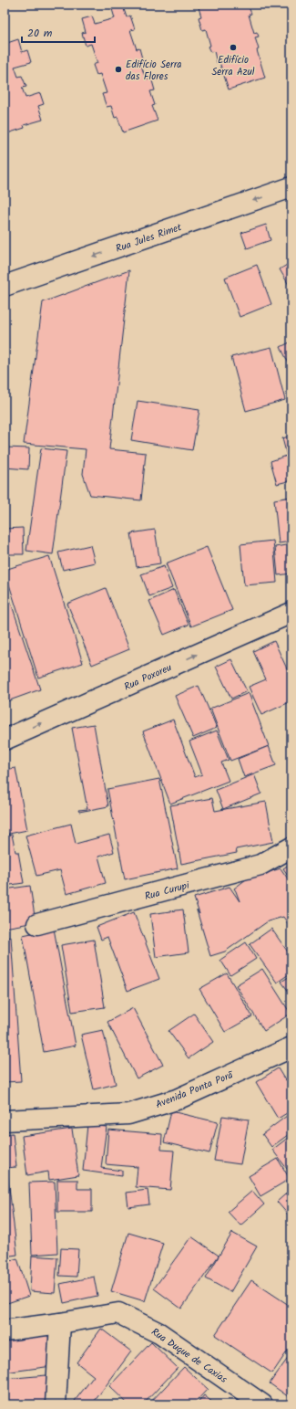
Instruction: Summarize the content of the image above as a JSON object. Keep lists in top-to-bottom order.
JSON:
{
  "streets": {
    "street": [
      "Rua Jules Rimet",
      "Rua Poxoreu",
      "Rua Curupi",
      "Avenida Ponta Porã",
      "Rua Duque de Caxias"
    ]
  },
  "one_way": ["Rua Jules Rimet", "Rua Poxoreu"],
  "places": ["Edifício Serra Azul", "Edifício Serra das Flores"],
  "scale_bar": "20 m"
}
